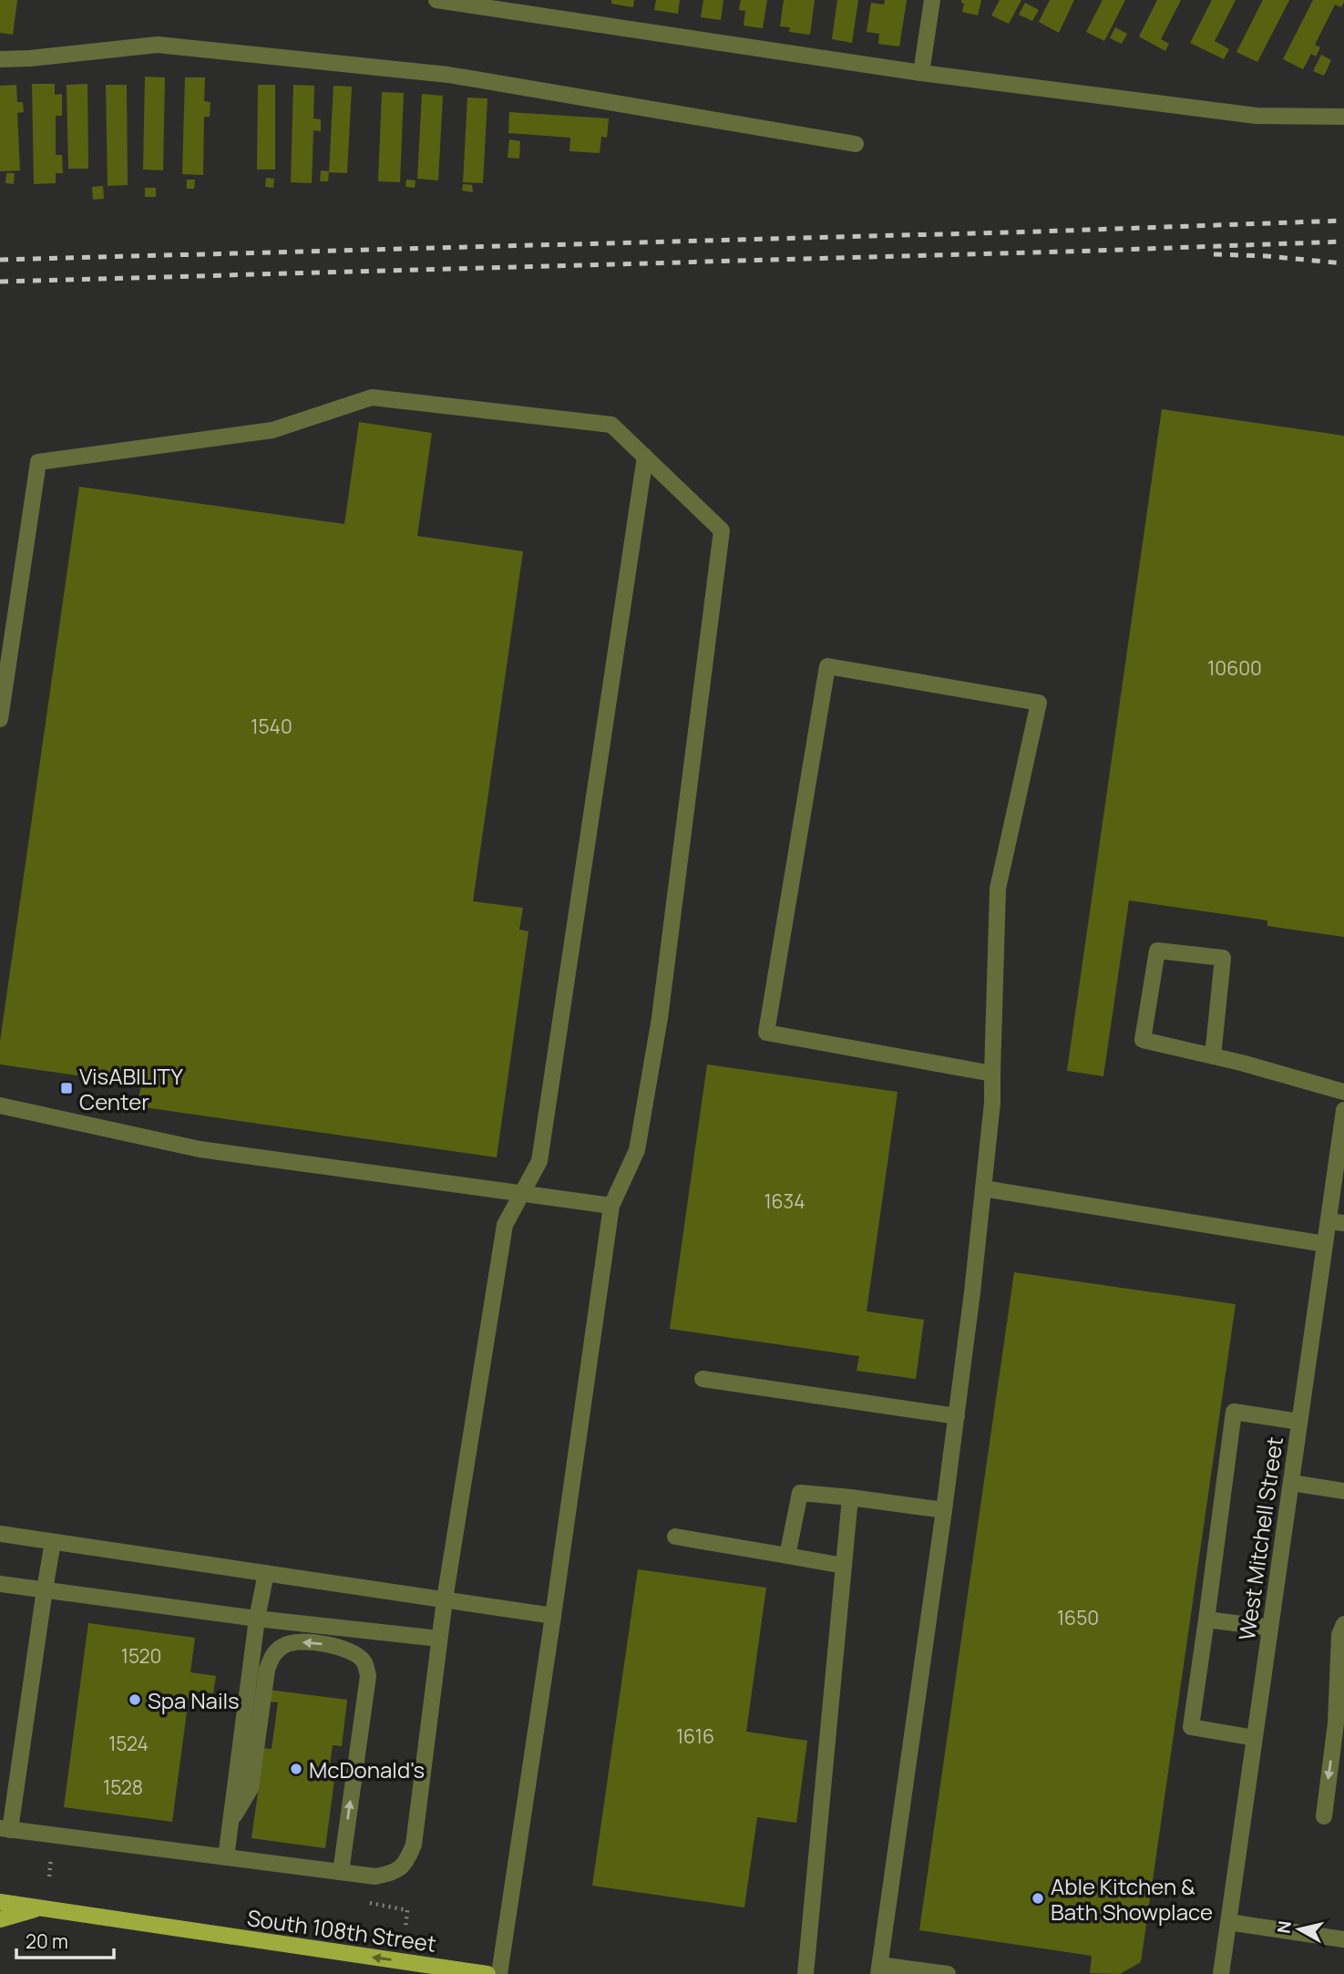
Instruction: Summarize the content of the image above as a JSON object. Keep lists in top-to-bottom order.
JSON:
{
  "streets": {
    "main road": ["South 108th Street"],
    "street": ["West Mitchell Street"]
  },
  "one_way": ["South 108th Street"],
  "places": {
    "transit": ["VisABILITY Center"],
    "other": ["Spa Nails", "McDonald's", "Able Kitchen & Bath Showplace"]
  },
  "house_numbers": [
    "10600",
    "1540",
    "1634",
    "1650",
    "1520",
    "1616",
    "1524",
    "1528"
  ],
  "scale_bar": "20 m",
  "north": "left"
}
